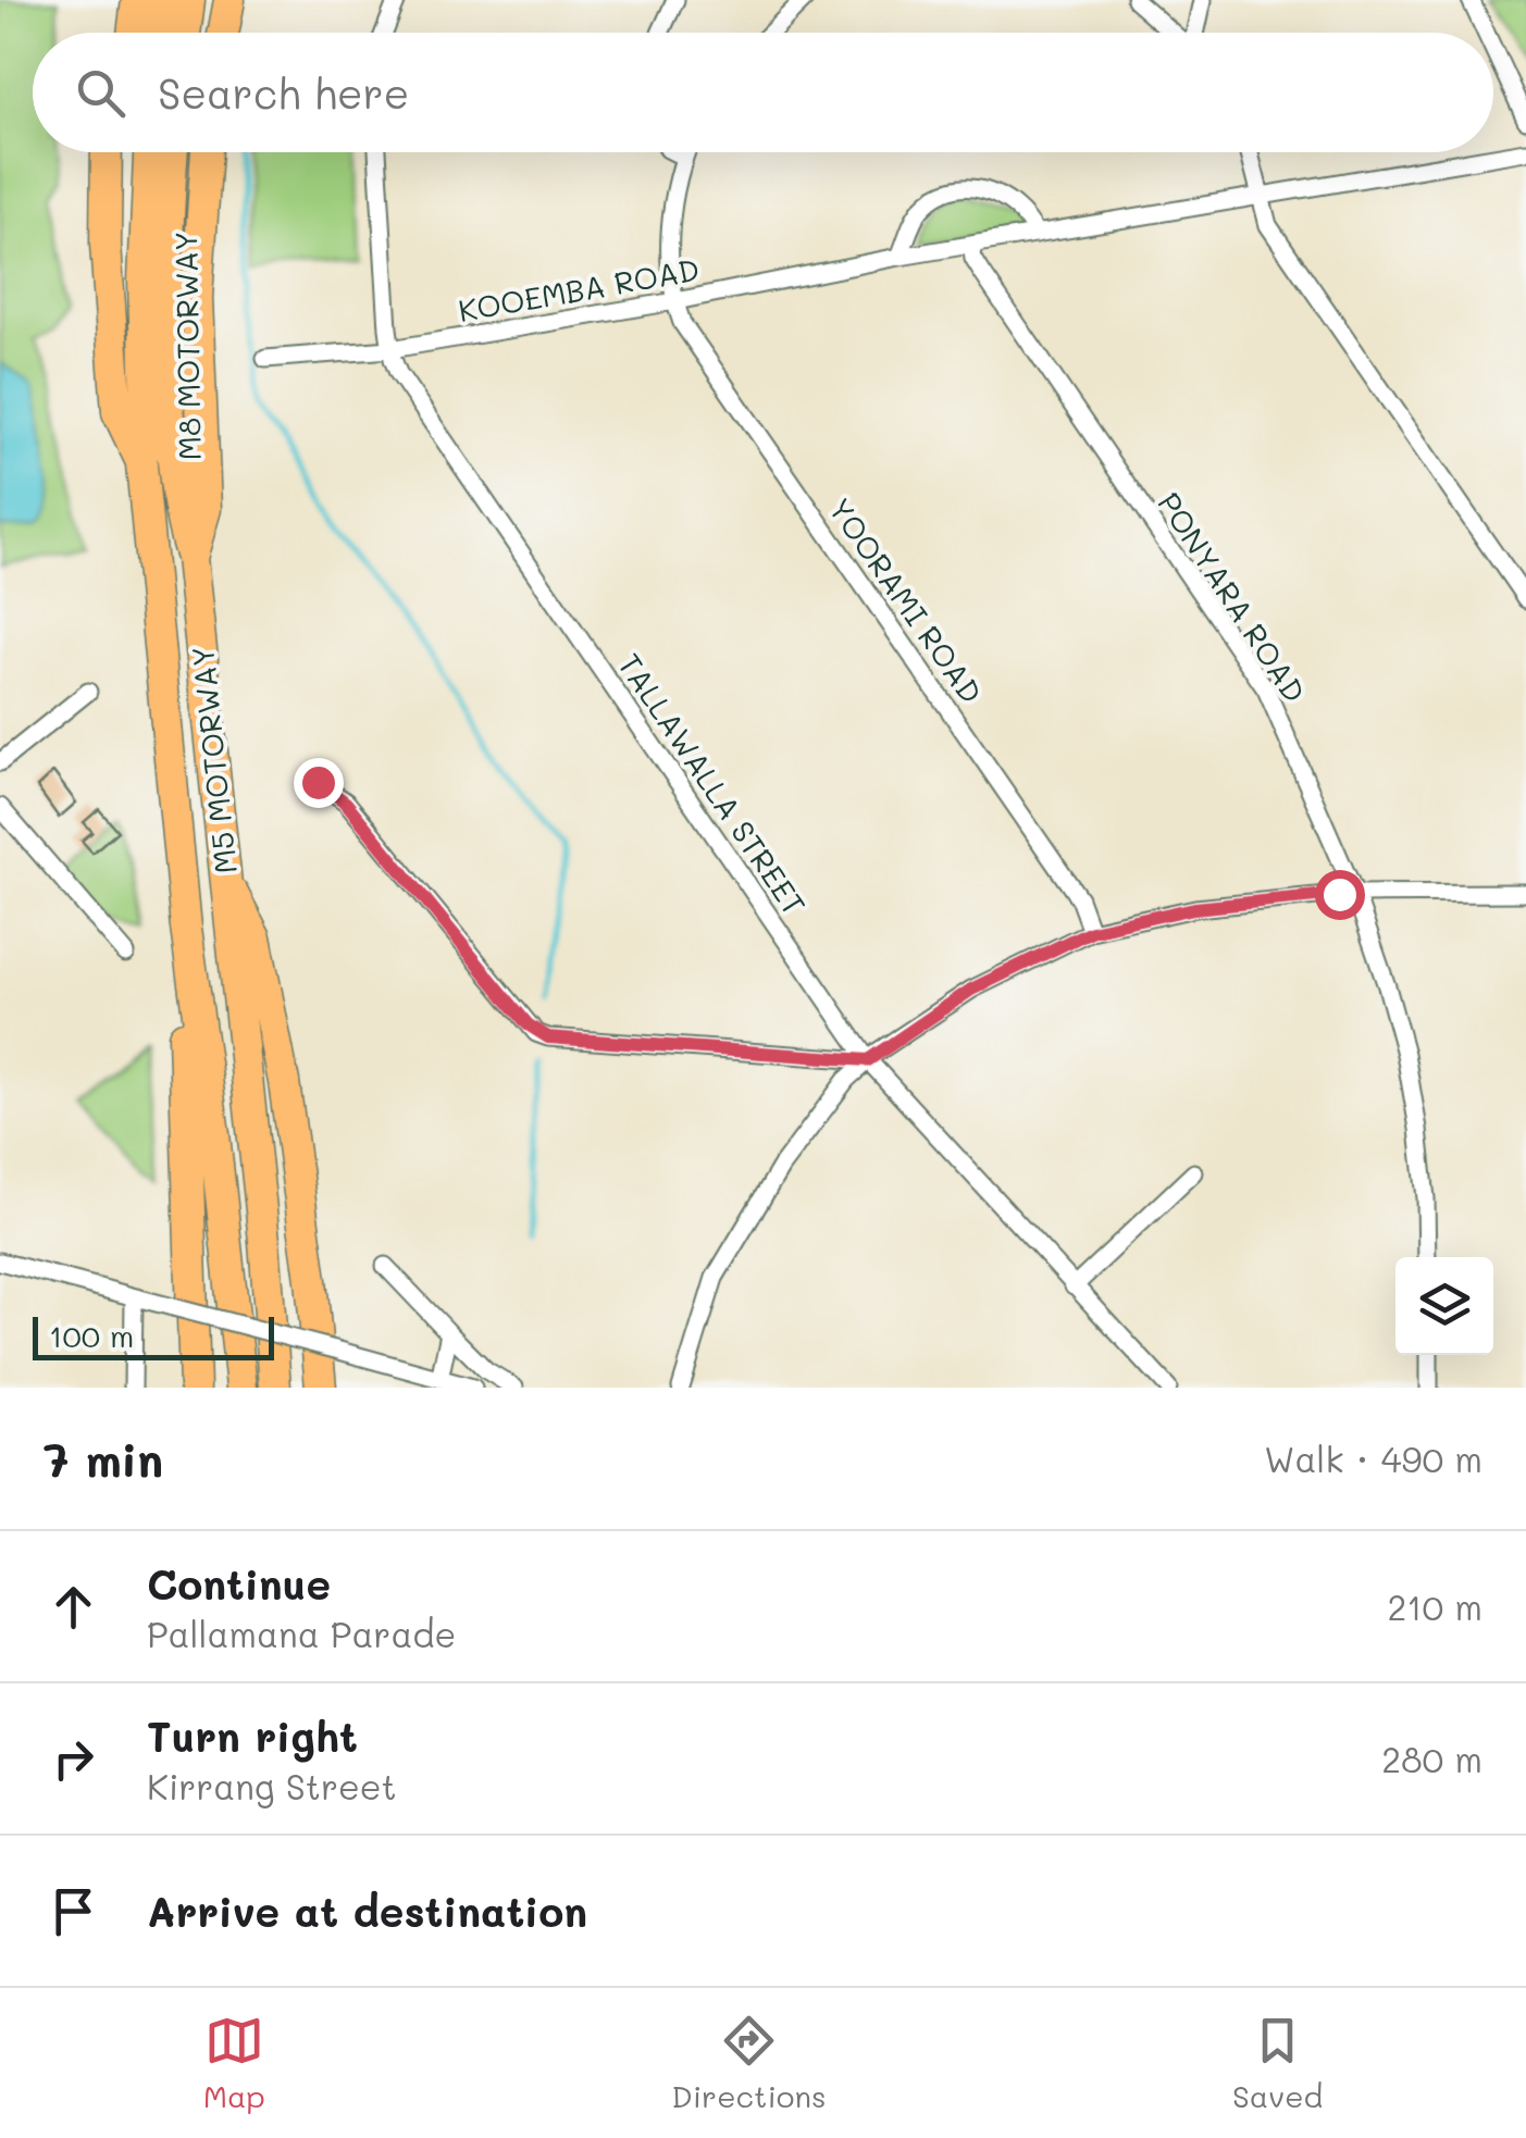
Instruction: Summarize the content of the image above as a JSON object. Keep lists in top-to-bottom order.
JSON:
{
  "streets": {
    "highway": ["M8 MOTORWAY", "M5 MOTORWAY"],
    "street": [
      "KOOEMBA ROAD",
      "PONYARA ROAD",
      "YOORAMI ROAD",
      "TALLAWALLA STREET"
    ]
  },
  "crossings": [
    ["KOOEMBA ROAD", "PONYARA ROAD"],
    ["KOOEMBA ROAD", "YOORAMI ROAD"],
    ["KOOEMBA ROAD", "TALLAWALLA STREET"],
    ["M8 MOTORWAY", "M5 MOTORWAY"]
  ],
  "scale_bar": "100 m",
  "page": {
    "search": "Search here",
    "scale": "100 m",
    "heading": ["7 min", "Walk · 490 m"],
    "list": [
      ["Continue", "Pallamana Parade", "210 m"],
      ["Turn right", "Kirrang Street", "280 m"],
      "Arrive at destination"
    ],
    "nav": ["Map", "Directions", "Saved"]
  }
}
